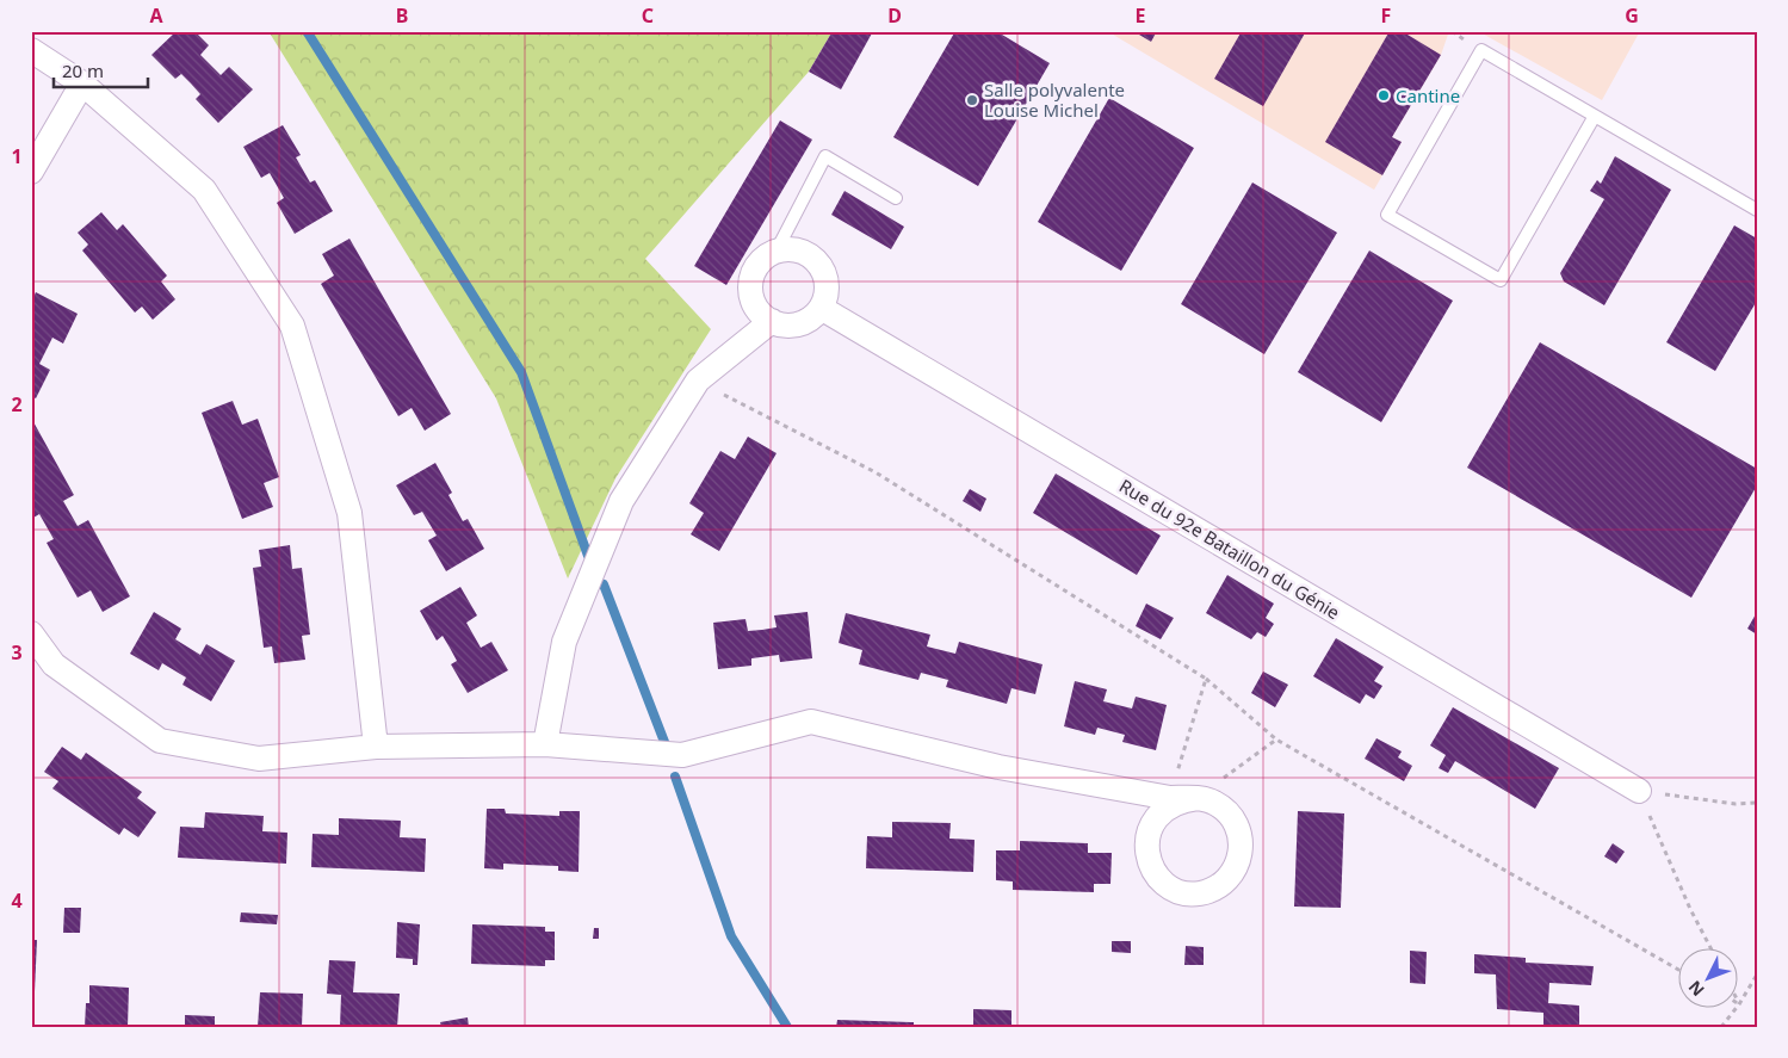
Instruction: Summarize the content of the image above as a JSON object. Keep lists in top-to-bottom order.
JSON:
{
  "streets": {
    "street": ["Rue du 92e Bataillon du Génie"]
  },
  "places": ["Cantine", "Salle polyvalente Louise Michel"],
  "scale_bar": "20 m",
  "north": "bottom left",
  "grid": {
    "columns": [
      "A",
      "B",
      "C",
      "D",
      "E",
      "F",
      "G"
    ],
    "rows": [
      "1",
      "2",
      "3",
      "4"
    ]
  }
}
